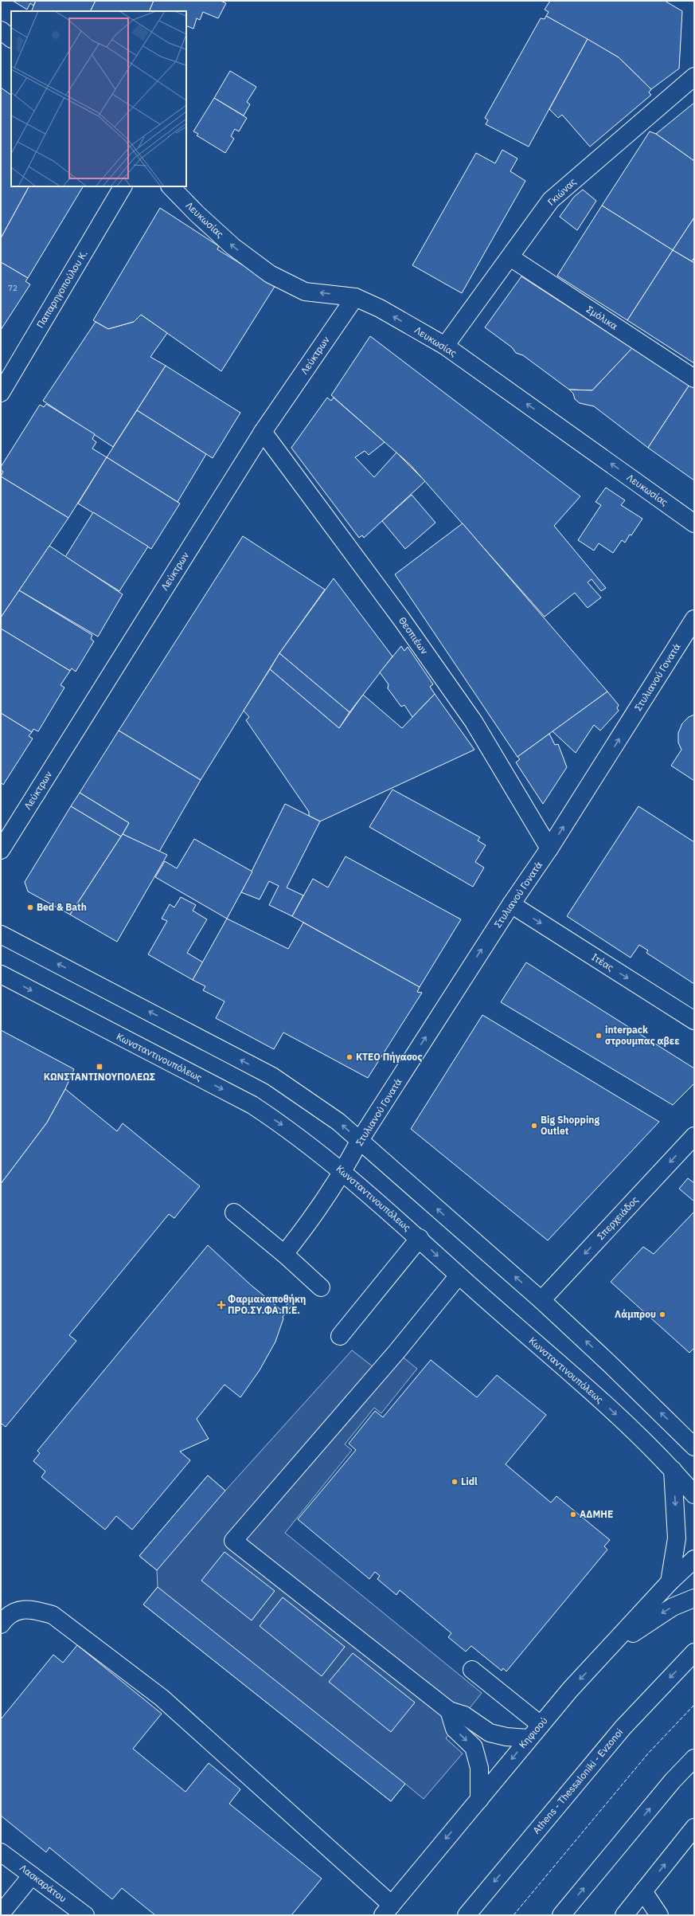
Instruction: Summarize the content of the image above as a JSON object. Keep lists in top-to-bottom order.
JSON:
{
  "streets": {
    "main road": [
      "Γκιώνας",
      "Λευκωσίας",
      "Παπαρηγοπούλου Κ.",
      "Σμόλικα",
      "Λεύκτρων",
      "Θεσπιέων",
      "Στυλιανού Γονατά",
      "Ιτέας",
      "Κωνσταντινουπόλεως",
      "Σπερχειάδος",
      "Κηφισού",
      "Athens - Thessaloniki - Evzonoi",
      "Λασκαράτου"
    ]
  },
  "crossings": [
    ["Γκιώνας", "Λευκωσίας"],
    ["Γκιώνας", "Σμόλικα"],
    ["Λευκωσίας", "Λεύκτρων"],
    ["Λεύκτρων", "Θεσπιέων"],
    ["Θεσπιέων", "Στυλιανού Γονατά"],
    ["Στυλιανού Γονατά", "Ιτέας"],
    ["Στυλιανού Γονατά", "Κωνσταντινουπόλεως"]
  ],
  "one_way": [
    "Λευκωσίας",
    "Στυλιανού Γονατά",
    "Ιτέας",
    "Σπερχειάδος"
  ],
  "places": {
    "other": [
      "Bed & Bath",
      "interpack στρουμπας αβεε",
      "ΚΤΕΟ Πήγασος",
      "Big Shopping Outlet",
      "Λάμπρου",
      "Lidl",
      "ΑΔΜΗΕ"
    ],
    "transit": ["ΚΩΝΣΤΑΝΤΙΝΟΥΠΟΛΕΩΣ"],
    "health": ["Φαρμακαποθήκη ΠΡΟ.ΣΥ.ΦΑ.Π.Ε."]
  },
  "house_numbers": ["72"]
}
